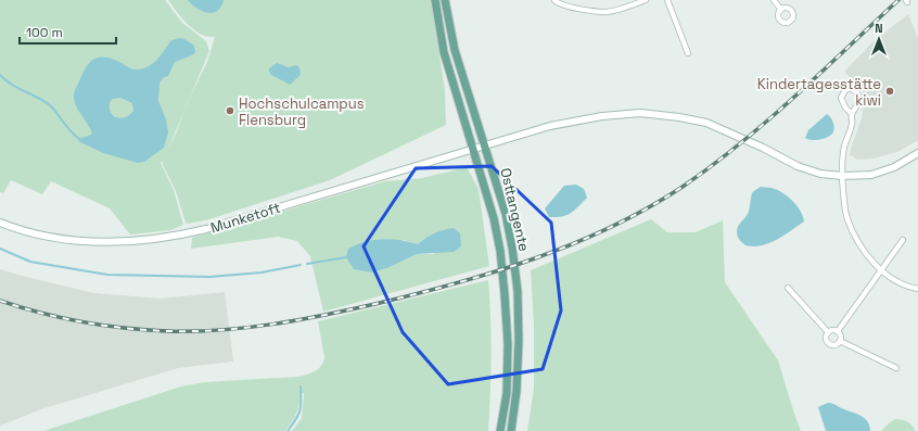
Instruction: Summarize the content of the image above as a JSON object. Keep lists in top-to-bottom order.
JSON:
{
  "streets": {
    "main road": ["Osttangente"],
    "street": ["Munketoft"]
  },
  "crossings": [
    ["Osttangente", "Munketoft"]
  ],
  "places": ["Kindertagesstätte kiwi", "Hochschulcampus Flensburg"],
  "scale_bar": "100 m",
  "north": "top"
}
